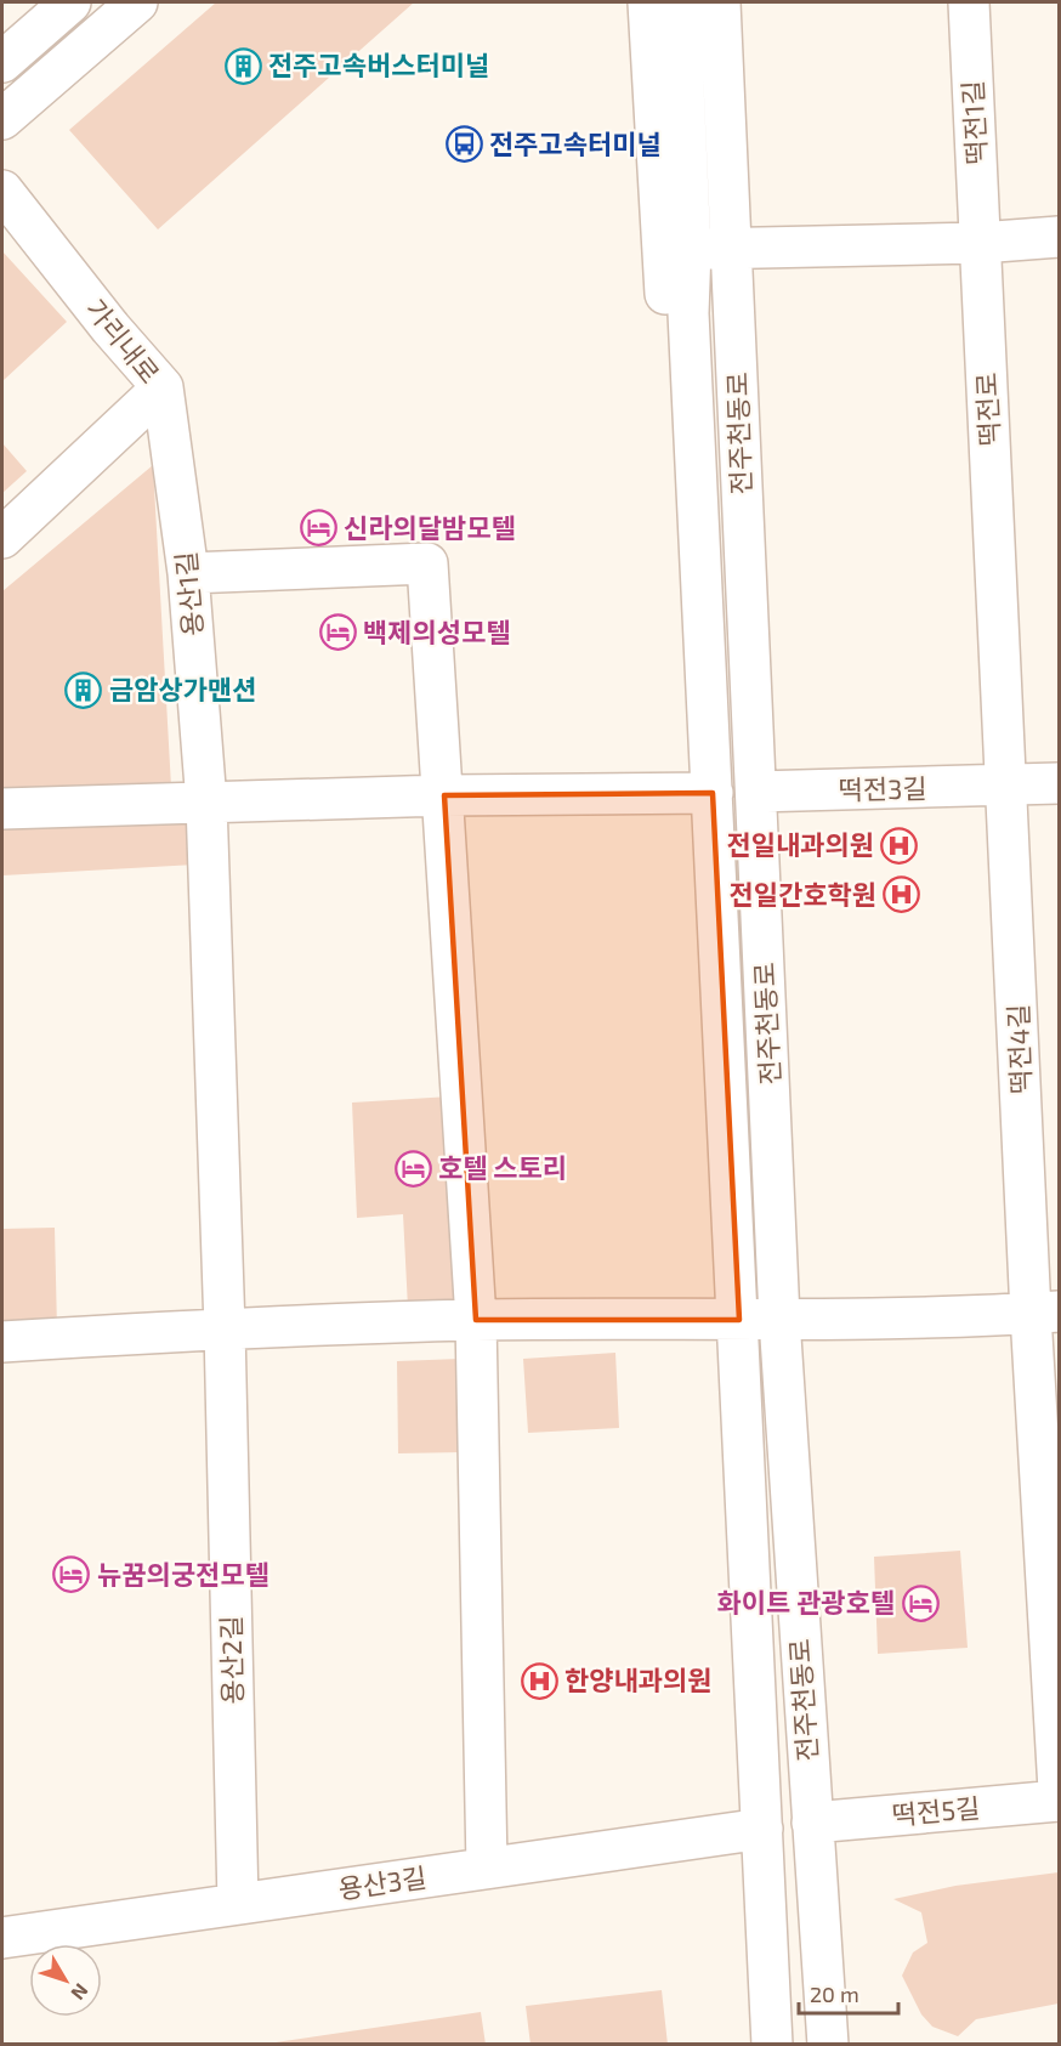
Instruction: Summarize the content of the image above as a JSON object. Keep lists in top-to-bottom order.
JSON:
{
  "streets": {
    "street": [
      "떡전1길",
      "가리내로",
      "떡전로",
      "전주천동로",
      "용산1길",
      "떡전3길",
      "떡전4길",
      "용산2길",
      "떡전5길",
      "용산3길"
    ]
  },
  "crossings": [
    ["떡전1길", "떡전로"],
    ["가리내로", "용산1길"],
    ["떡전로", "떡전3길"],
    ["떡전로", "떡전4길"],
    ["전주천동로", "떡전3길"],
    ["전주천동로", "떡전5길"],
    ["전주천동로", "용산3길"],
    ["용산1길", "용산2길"],
    ["떡전3길", "떡전4길"],
    ["용산2길", "용산3길"]
  ],
  "places": {
    "building": ["전주고속버스터미널", "금암상가맨션"],
    "bus stop": ["전주고속터미널"],
    "hotel": [
      "신라의달밤모텔",
      "백제의성모텔",
      "호텔 스토리",
      "뉴꿈의궁전모텔",
      "화이트 관광호텔"
    ],
    "hospital": ["전일내과의원", "전일간호학원", "한양내과의원"]
  },
  "scale_bar": "20 m",
  "north": "bottom right"
}
